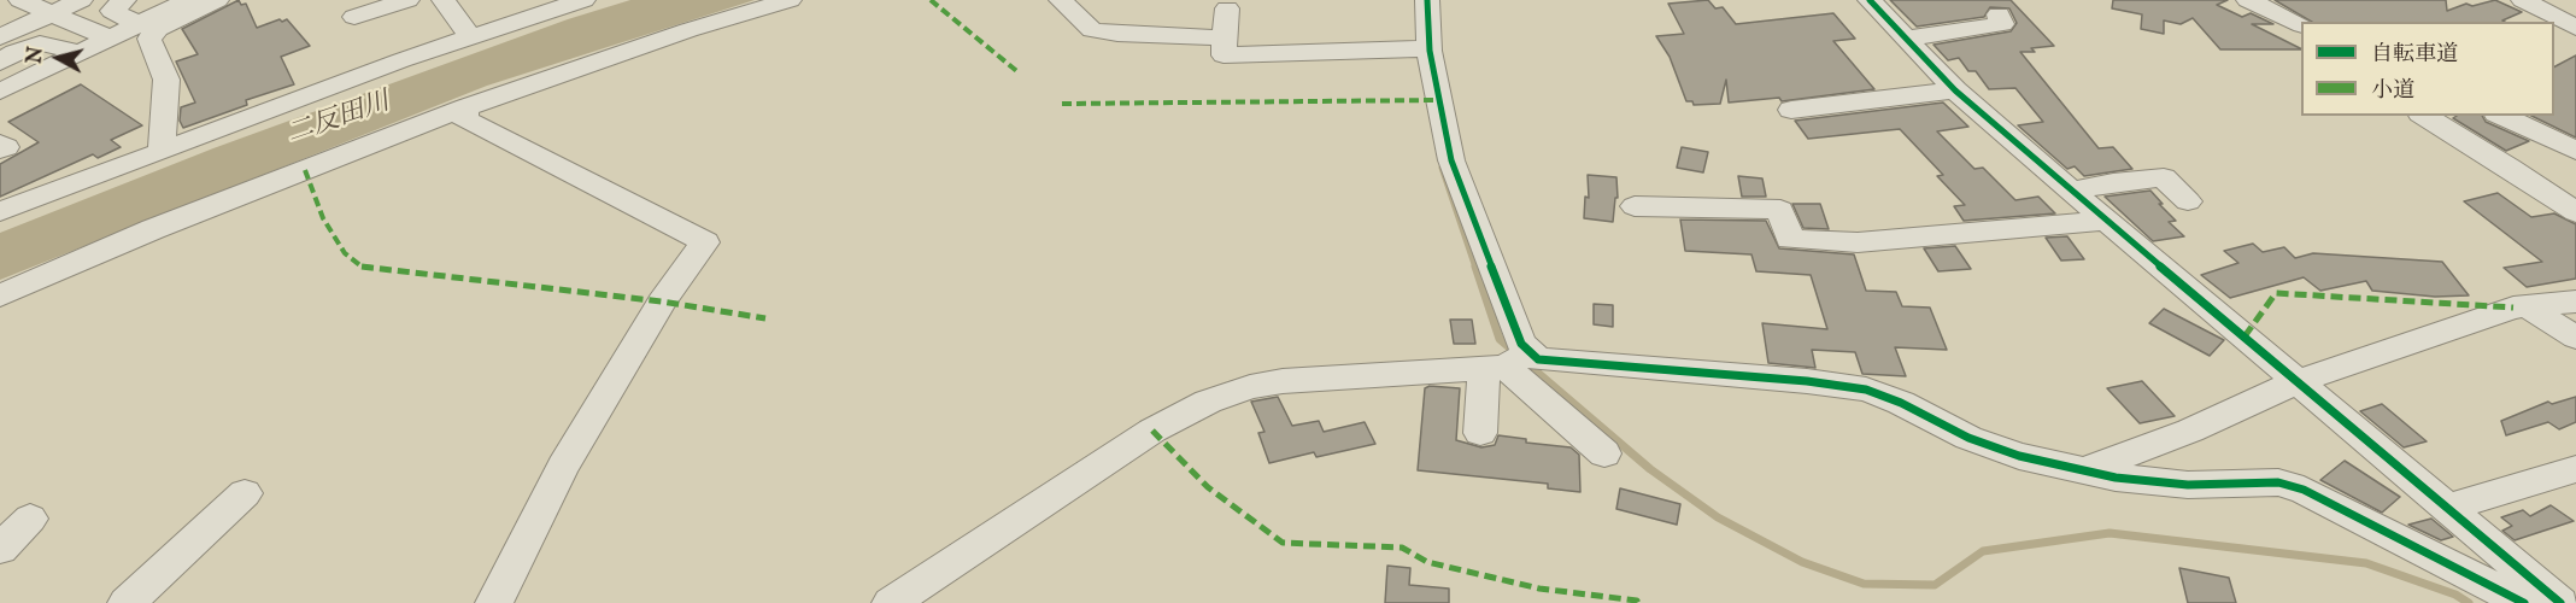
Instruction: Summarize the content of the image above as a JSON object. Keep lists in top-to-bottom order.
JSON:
{
  "water": ["二反田川"],
  "legend": ["自転車道", "小道"],
  "north": "left"
}
